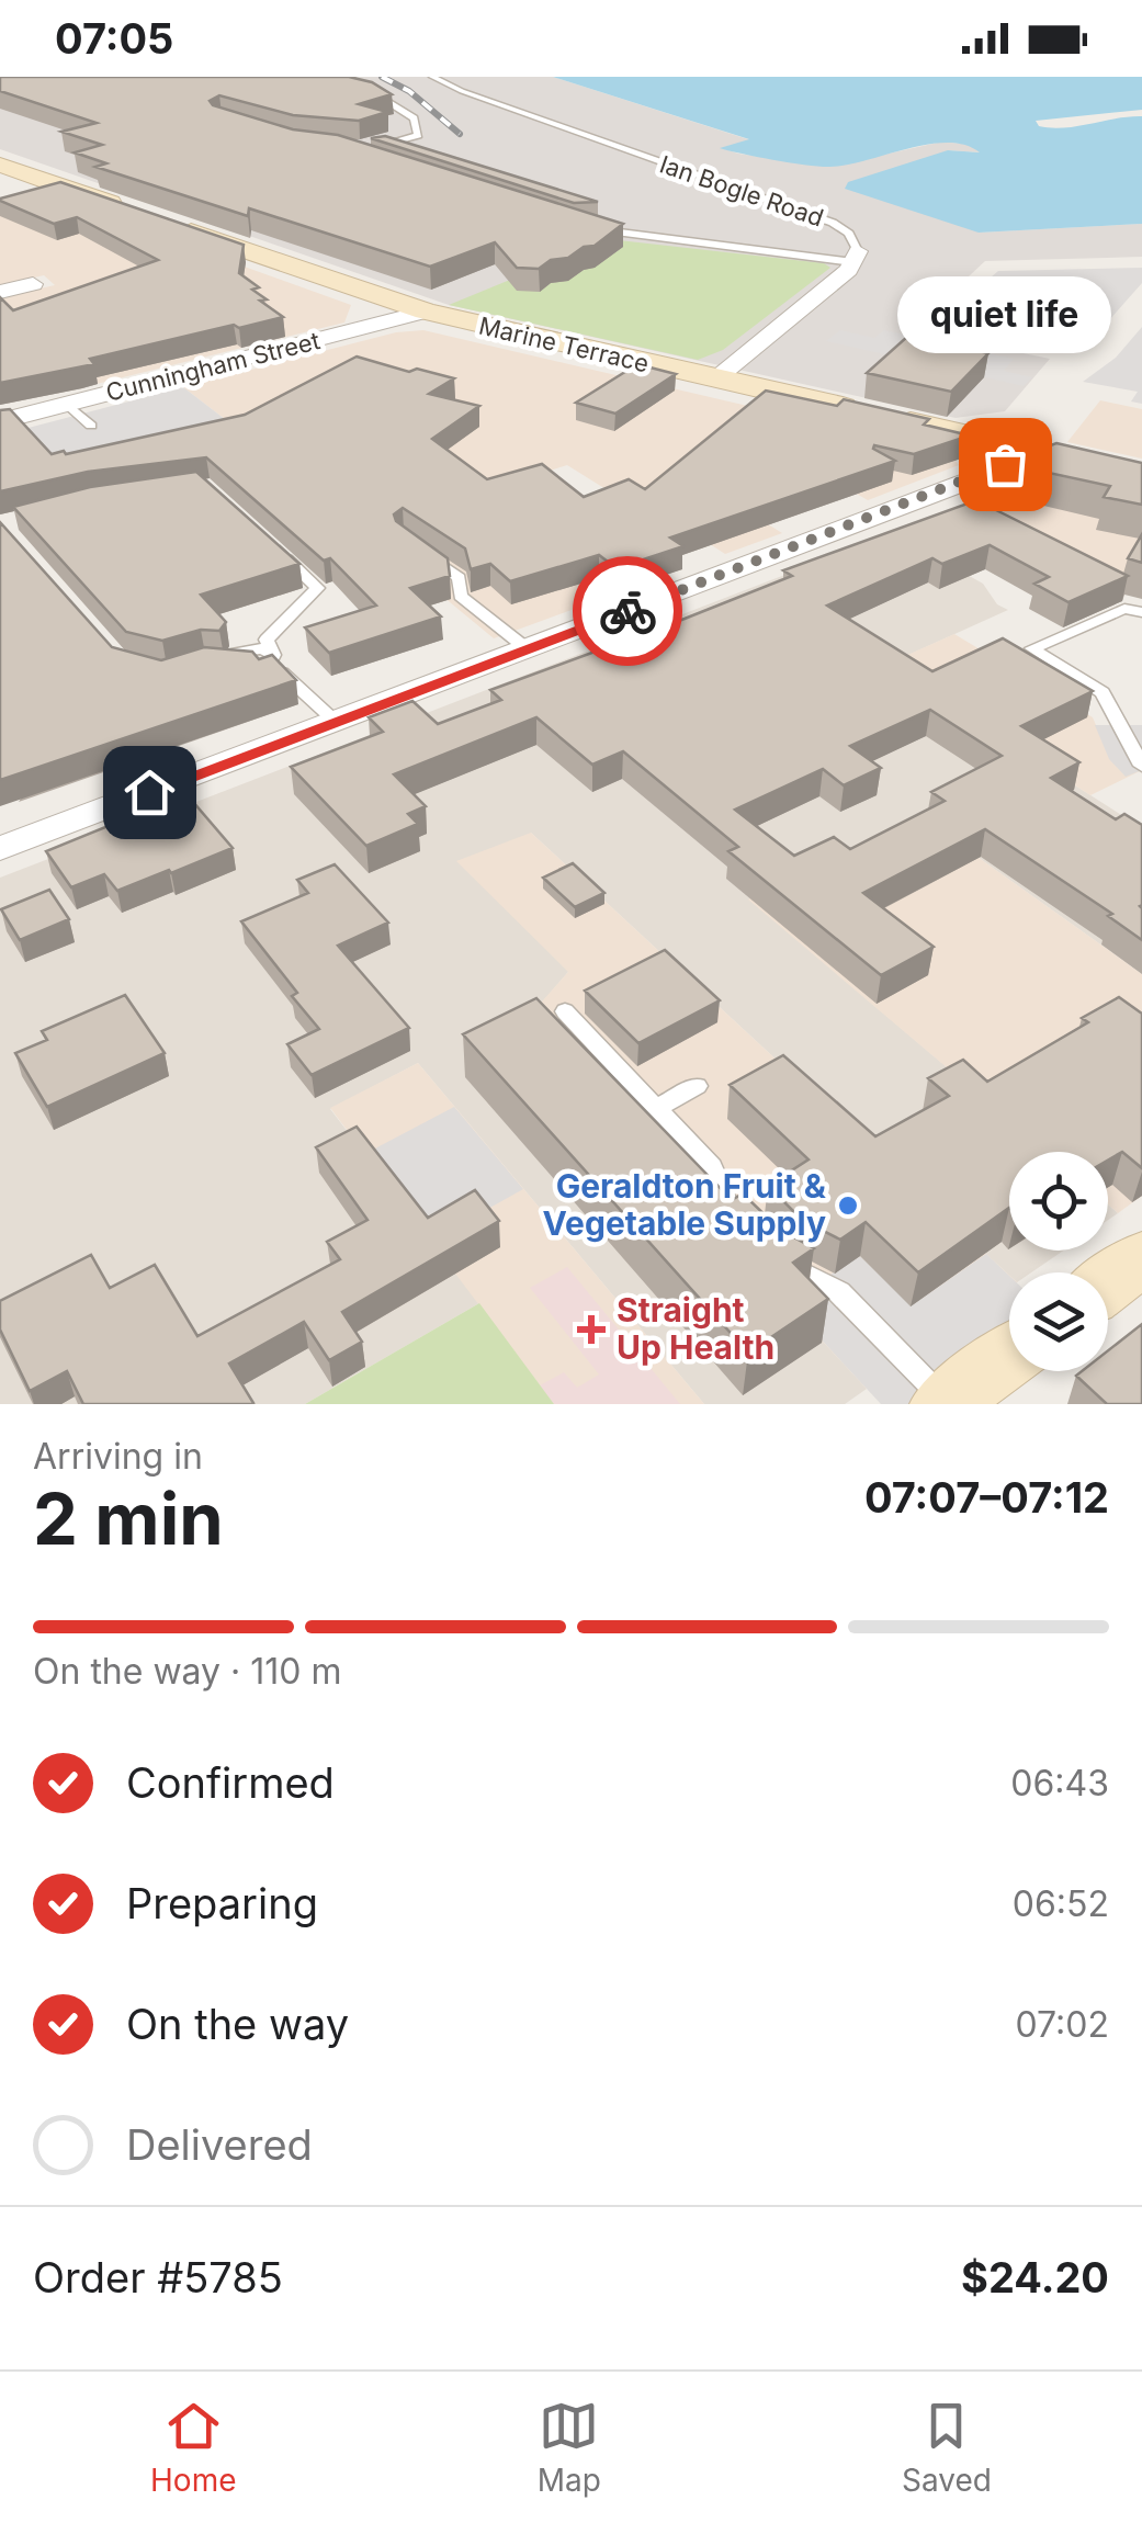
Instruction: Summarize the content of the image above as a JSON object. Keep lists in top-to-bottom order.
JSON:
{
  "streets": {
    "main road": ["Marine Terrace"],
    "street": ["Cunningham Street"],
    "lane": ["Ian Bogle Road"]
  },
  "crossings": [
    ["Marine Terrace", "Cunningham Street"]
  ],
  "places": {
    "other": ["quiet life", "Geraldton Fruit & Vegetable Supply"],
    "health": ["Straight Up Health"]
  },
  "page": {
    "status": "07:05",
    "bubble": "quiet life",
    "heading": ["2 min", "Arriving in", "07:07–07:12"],
    "panel": ["Order #5785", "$24.20"],
    "bar": "On the way · 110 m",
    "list": [
      ["Confirmed", "06:43"],
      ["Preparing", "06:52"],
      ["On the way", "07:02"],
      "Delivered"
    ],
    "tabs": ["Home", "Map", "Saved"]
  }
}
